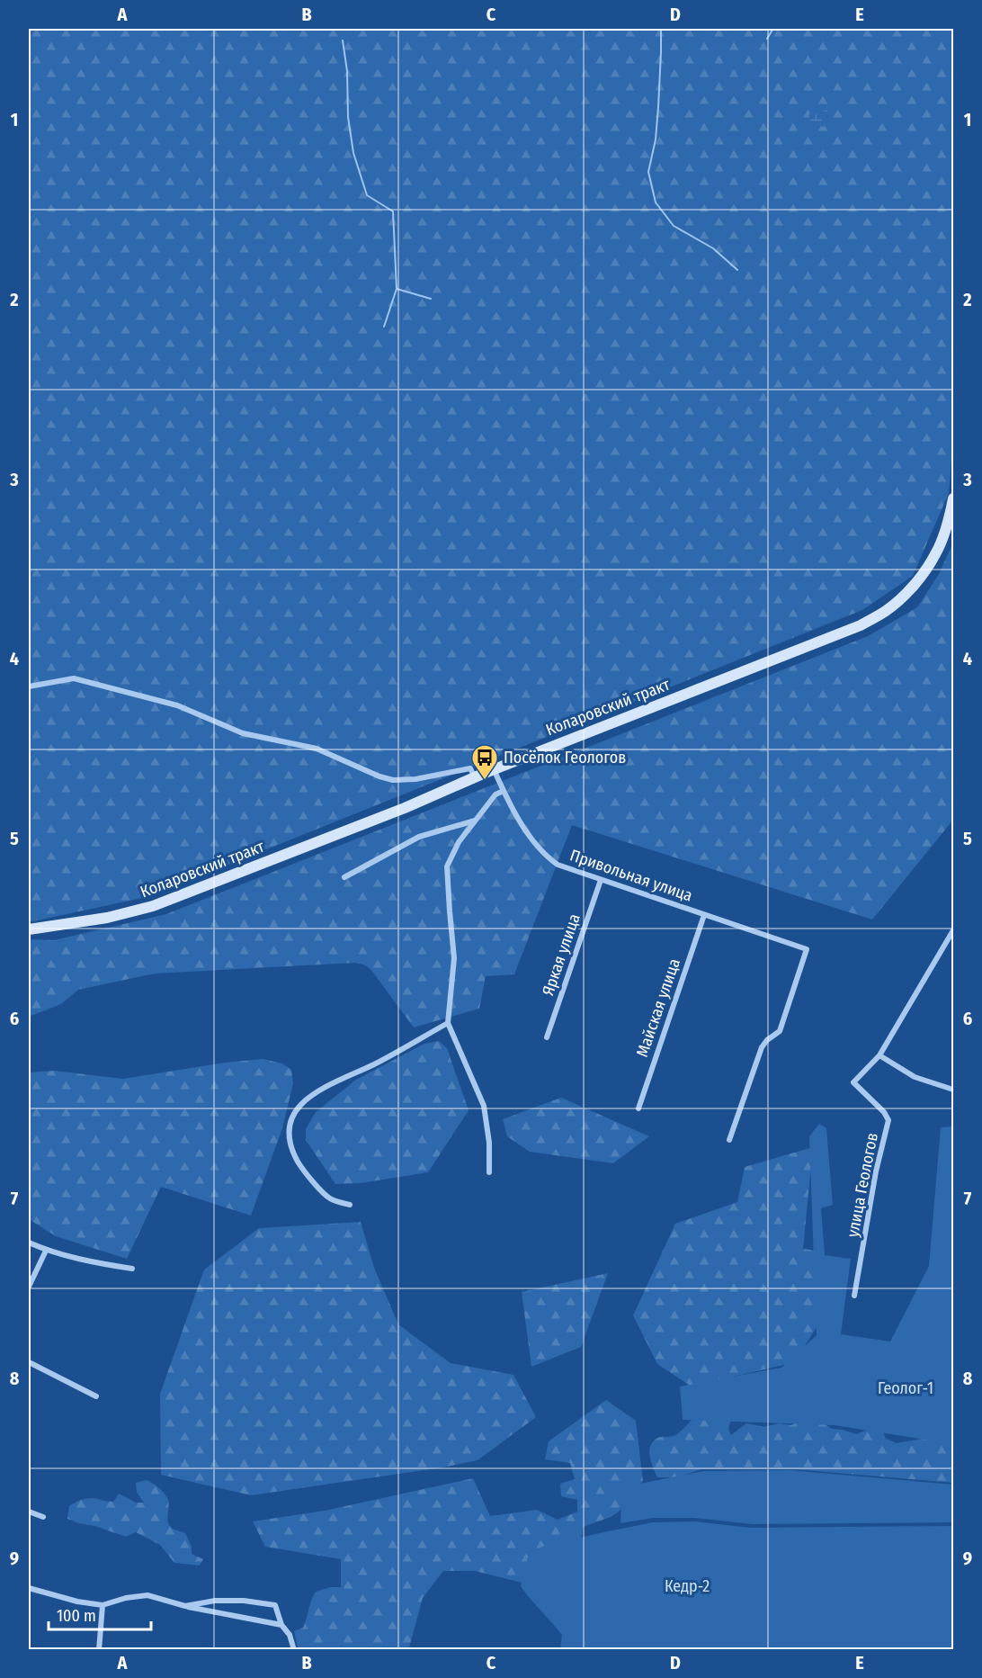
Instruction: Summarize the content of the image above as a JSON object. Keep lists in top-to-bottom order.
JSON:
{
  "streets": {
    "street": [
      "Коларовский тракт",
      "Привольная улица",
      "Яркая улица",
      "Майская улица",
      "улица Геологов"
    ]
  },
  "crossings": [
    ["Коларовский тракт", "Привольная улица"],
    ["Привольная улица", "Яркая улица"],
    ["Привольная улица", "Майская улица"]
  ],
  "parks": ["Геолог-1", "Кедр-2"],
  "places": {
    "bus stop": ["Посёлок Геологов"]
  },
  "scale_bar": "100 m",
  "grid": {
    "columns": [
      "A",
      "B",
      "C",
      "D",
      "E"
    ],
    "rows": [
      "1",
      "2",
      "3",
      "4",
      "5",
      "6",
      "7",
      "8",
      "9"
    ]
  }
}
